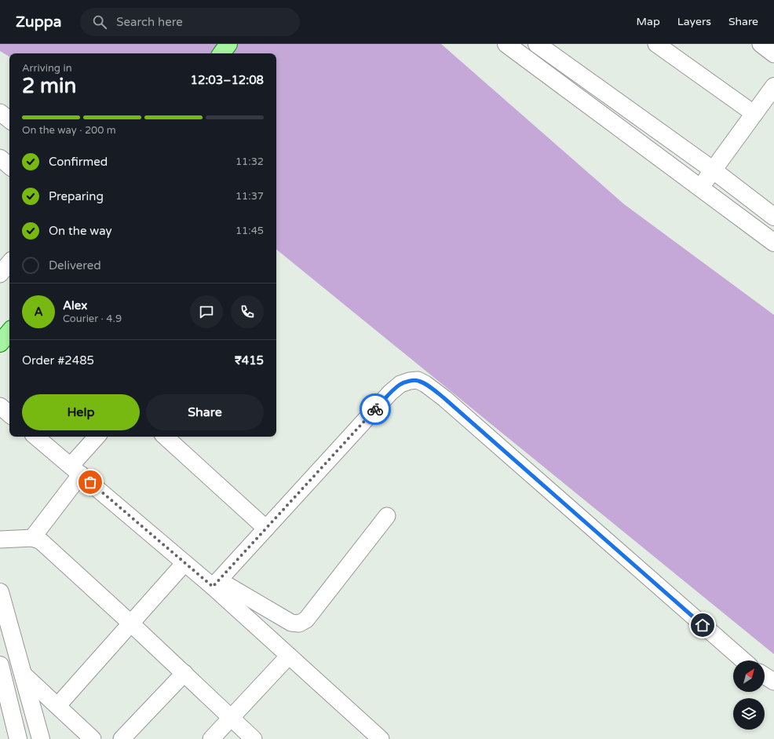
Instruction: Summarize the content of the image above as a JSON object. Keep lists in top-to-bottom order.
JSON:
{
  "north": "top right",
  "page": {
    "header": "Zuppa",
    "search": "Search here",
    "nav": ["Map", "Layers", "Share"],
    "heading": ["2 min", "Arriving in", "12:03–12:08"],
    "panel": [
      "Alex",
      "Courier · 4.9",
      "Order #2485",
      "₹415"
    ],
    "bar": "On the way · 200 m",
    "list": [
      ["Confirmed", "11:32"],
      ["Preparing", "11:37"],
      ["On the way", "11:45"],
      "Delivered"
    ],
    "round": "A",
    "buttons": ["Help", "Share"]
  }
}
